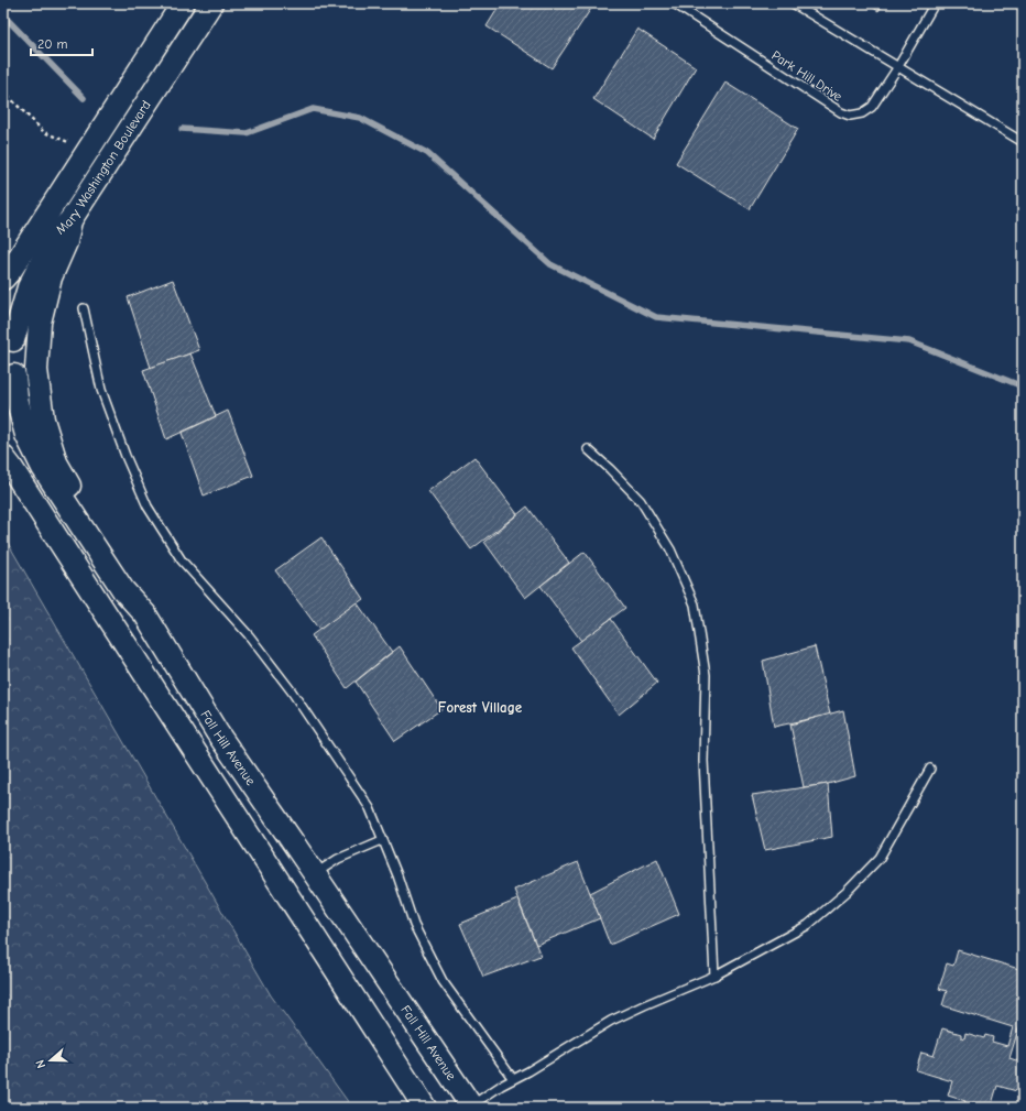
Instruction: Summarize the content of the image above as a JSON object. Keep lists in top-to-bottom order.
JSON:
{
  "streets": {
    "main road": ["Mary Washington Boulevard", "Fall Hill Avenue"],
    "lane": ["Park Hill Drive"]
  },
  "crossings": [
    ["Mary Washington Boulevard", "Fall Hill Avenue"]
  ],
  "districts": ["Forest Village"],
  "scale_bar": "20 m",
  "north": "left"
}
